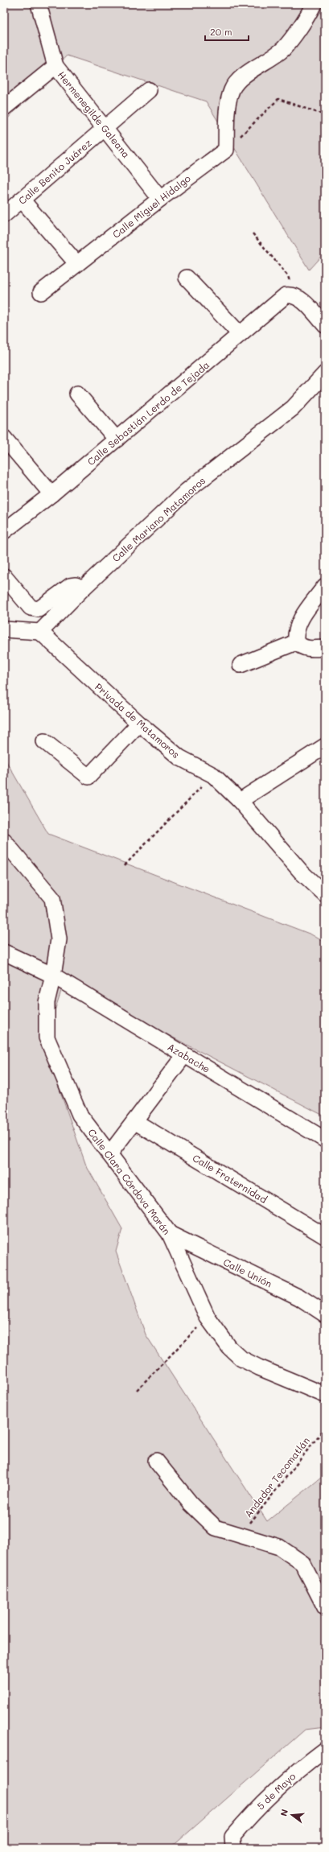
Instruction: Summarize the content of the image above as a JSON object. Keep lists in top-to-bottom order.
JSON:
{
  "streets": {
    "street": [
      "Hermenegilde Galeana",
      "Calle Benito Juárez",
      "Calle Miguel Hidalgo",
      "Calle Sebastián Lerdo de Tejada",
      "Calle Mariano Matamoros",
      "Privada de Matamoros",
      "Azabache",
      "Calle Fraternidad",
      "Calle Clara Córdova Morán",
      "Calle Unión",
      "5 de Mayo"
    ],
    "path": ["Andador Tecomatlán"]
  },
  "crossings": [
    ["Hermenegilde Galeana", "Calle Benito Juárez"],
    ["Hermenegilde Galeana", "Calle Miguel Hidalgo"],
    ["Calle Mariano Matamoros", "Privada de Matamoros"],
    ["Azabache", "Calle Clara Córdova Morán"],
    ["Calle Clara Córdova Morán", "Calle Unión"]
  ],
  "scale_bar": "20 m",
  "north": "left"
}
